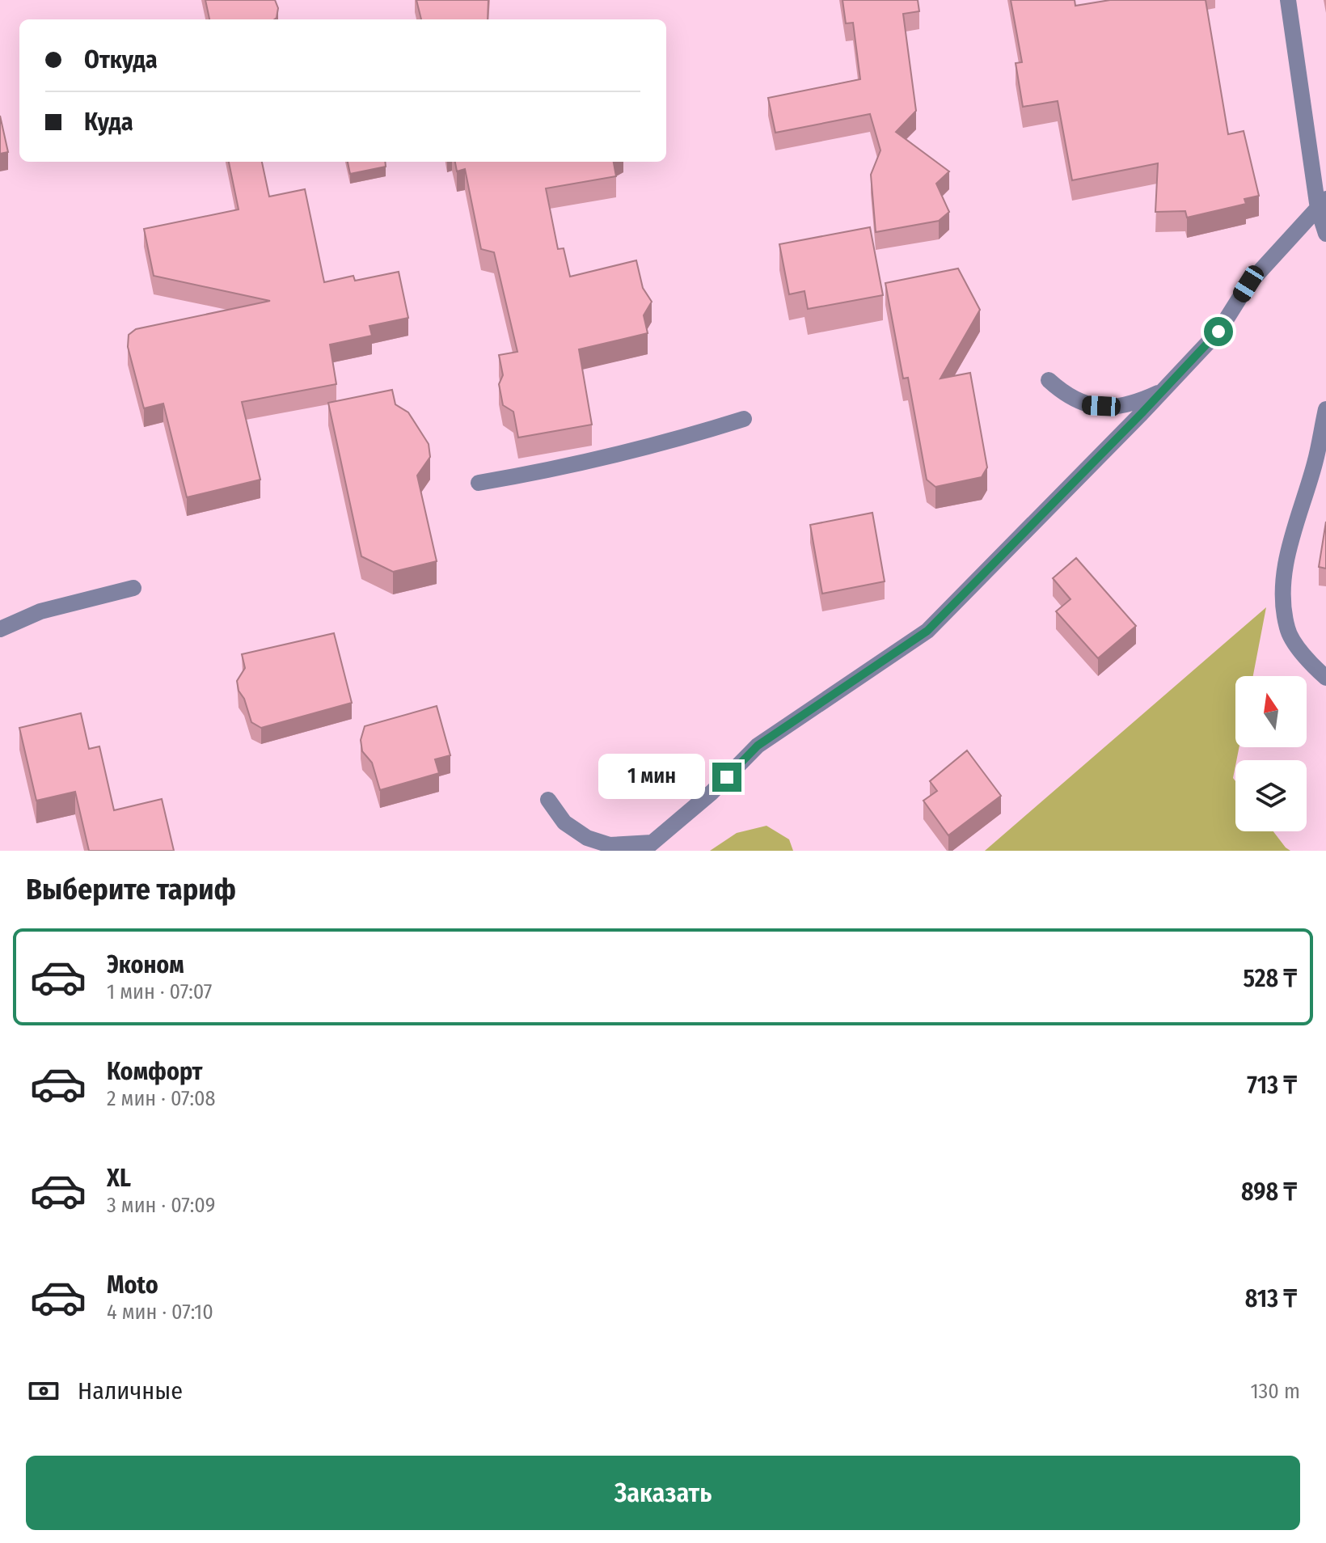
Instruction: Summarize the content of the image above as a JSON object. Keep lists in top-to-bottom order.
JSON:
{
  "north": "top",
  "page": {
    "banner": ["Откуда", "Куда"],
    "bubble": "1 мин",
    "heading": "Выберите тариф",
    "list": [
      {
        "name": "Эконом",
        "note": "1 мин · 07:07",
        "value": "528 ₸"
      },
      {
        "name": "Комфорт",
        "note": "2 мин · 07:08",
        "value": "713 ₸"
      },
      {
        "name": "XL",
        "note": "3 мин · 07:09",
        "value": "898 ₸"
      },
      {
        "name": "Moto",
        "note": "4 мин · 07:10",
        "value": "813 ₸"
      }
    ],
    "pay": ["Наличные", "130 m"],
    "buttons": "Заказать"
  }
}
